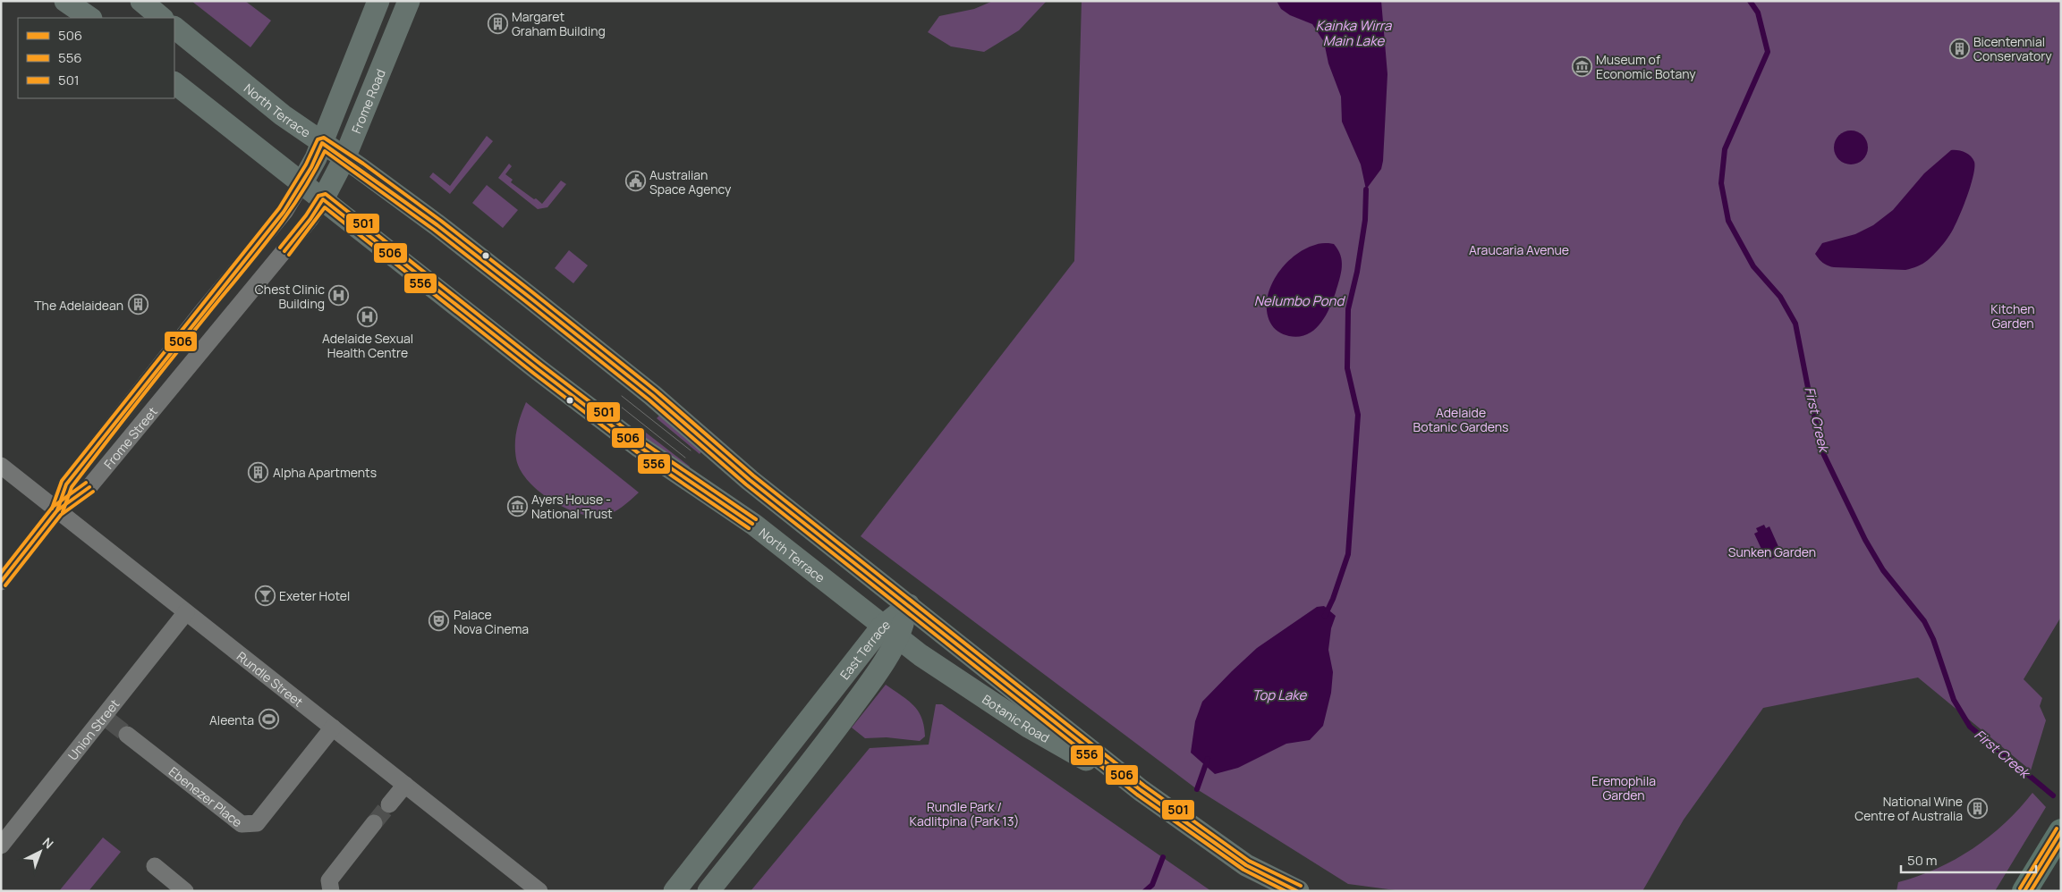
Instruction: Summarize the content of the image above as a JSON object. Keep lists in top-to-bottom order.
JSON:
{
  "streets": {
    "main road": [
      "Frome Road",
      "North Terrace",
      "East Terrace",
      "Botanic Road"
    ],
    "street": [
      "Frome Street",
      "Rundle Street",
      "Union Street",
      "Ebenezer Place"
    ]
  },
  "crossings": [
    ["Frome Road", "North Terrace"],
    ["Frome Road", "Frome Street"],
    ["North Terrace", "Frome Street"],
    ["North Terrace", "East Terrace"],
    ["North Terrace", "Botanic Road"],
    ["Frome Street", "Rundle Street"],
    ["East Terrace", "Botanic Road"],
    ["Rundle Street", "Union Street"],
    ["Rundle Street", "Ebenezer Place"]
  ],
  "water": [
    "Kainka Wirra Main Lake",
    "Nelumbo Pond",
    "First Creek",
    "Top Lake"
  ],
  "parks": [
    "Araucaria Avenue",
    "Kitchen Garden",
    "Adelaide Botanic Gardens",
    "Sunken Garden",
    "Eremophila Garden",
    "Rundle Park / Kadlitpina (Park 13)"
  ],
  "places": {
    "building": [
      "Margaret Graham Building",
      "Bicentennial Conservatory",
      "The Adelaidean",
      "Alpha Apartments",
      "National Wine Centre of Australia"
    ],
    "museum": ["Museum of Economic Botany", "Ayers House - National Trust"],
    "public building": ["Australian Space Agency"],
    "hospital": ["Chest Clinic Building", "Adelaide Sexual Health Centre"],
    "bar": ["Exeter Hotel"],
    "theatre": ["Palace Nova Cinema"],
    "sports": ["Aleenta"]
  },
  "lines": ["transit line 501", "transit line 506", "transit line 556"],
  "legend": ["506", "556", "501"],
  "scale_bar": "50 m",
  "north": "top right"
}
